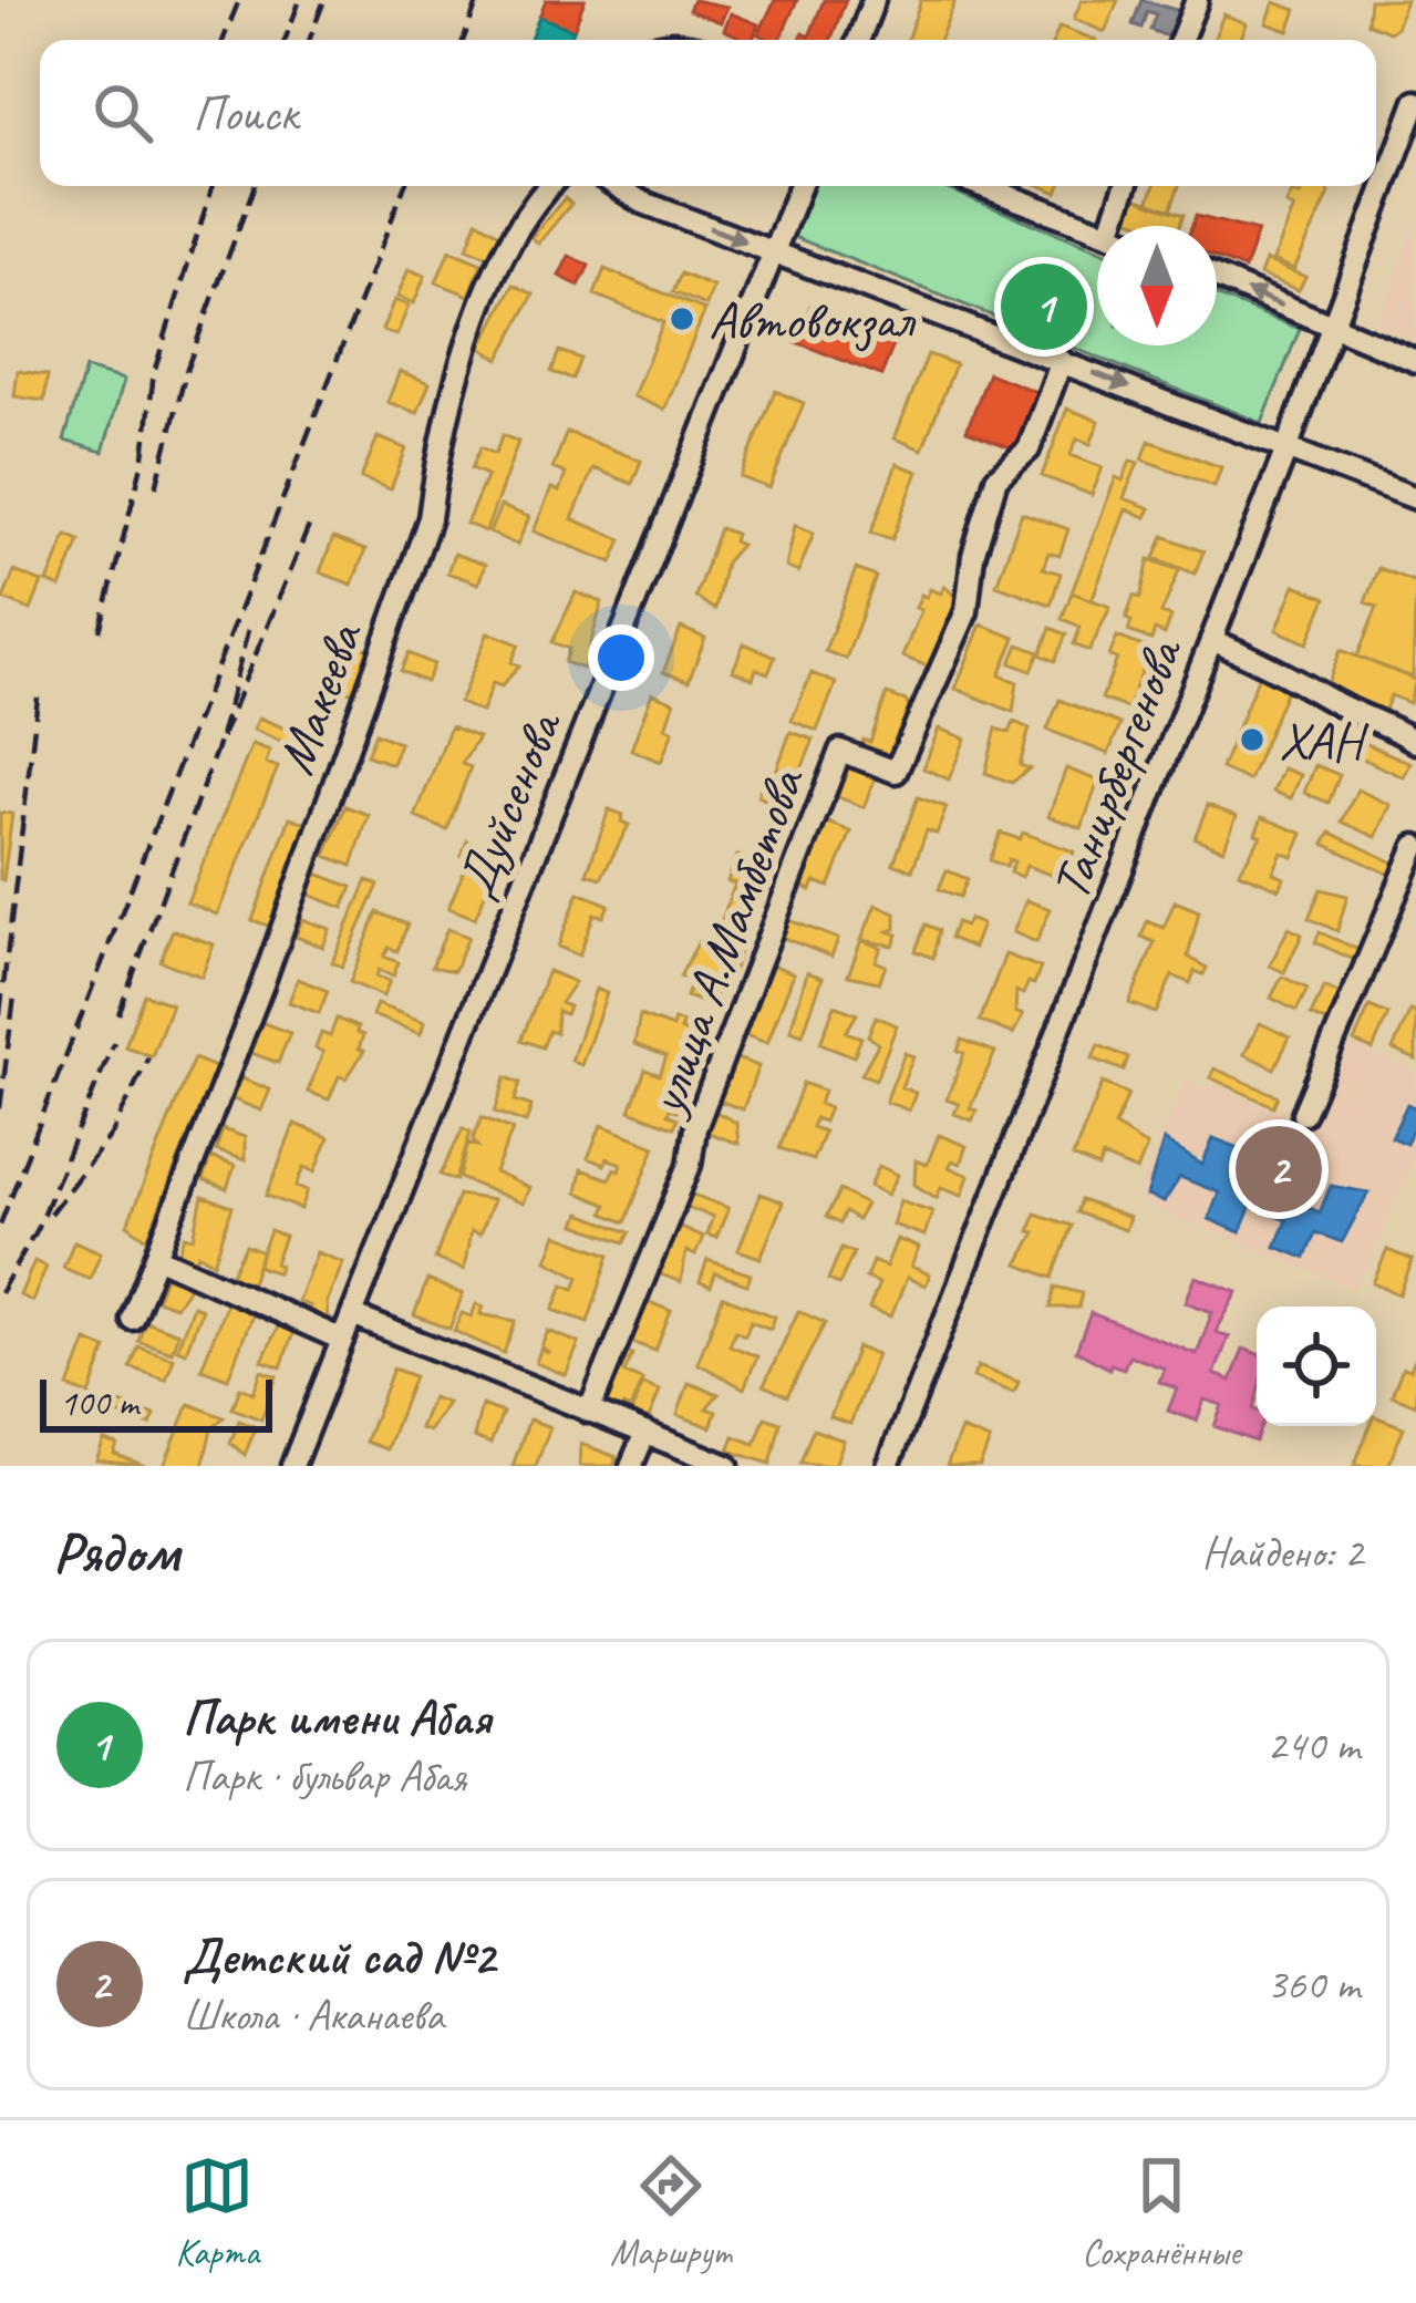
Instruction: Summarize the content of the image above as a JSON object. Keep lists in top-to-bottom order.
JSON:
{
  "streets": {
    "street": [
      "Макеева",
      "Танирбергенова",
      "Дуйсенова",
      "улица А.Мамбетова"
    ]
  },
  "places": ["Автовокзал", "ХАН"],
  "scale_bar": "100 m",
  "north": "bottom",
  "page": {
    "search": "Поиск",
    "pins": ["1", "2"],
    "scale": "100 m",
    "heading": ["Рядом", "Найдено: 2"],
    "list": [
      {
        "mark": "1",
        "name": "Парк имени Абая",
        "note": "Парк · бульвар Абая",
        "value": "240 m"
      },
      {
        "mark": "2",
        "name": "Детский сад №2",
        "note": "Школа · Аканаева",
        "value": "360 m"
      }
    ],
    "nav": ["Карта", "Маршрут", "Сохранённые"]
  }
}
